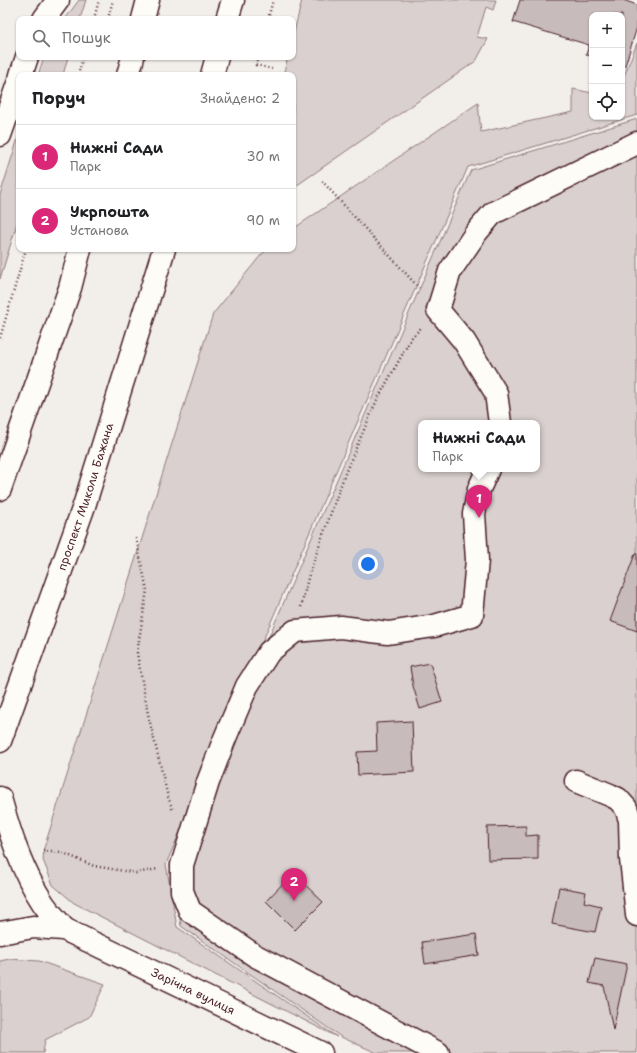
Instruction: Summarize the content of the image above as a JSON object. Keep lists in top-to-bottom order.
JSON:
{
  "streets": {
    "main road": ["проспект Миколи Бажана", "Зарічна вулиця"]
  },
  "page": {
    "map_buttons": ["+", "−"],
    "search": "Пошук",
    "heading": ["Поруч", "Знайдено: 2"],
    "list": [
      {
        "mark": "1",
        "name": "Нижні Сади",
        "note": "Парк",
        "value": "30 m"
      },
      {
        "mark": "2",
        "name": "Укрпошта",
        "note": "Установа",
        "value": "90 m"
      }
    ],
    "popup": ["Нижні Сади", "Парк"],
    "pins": ["1", "2"]
  }
}
